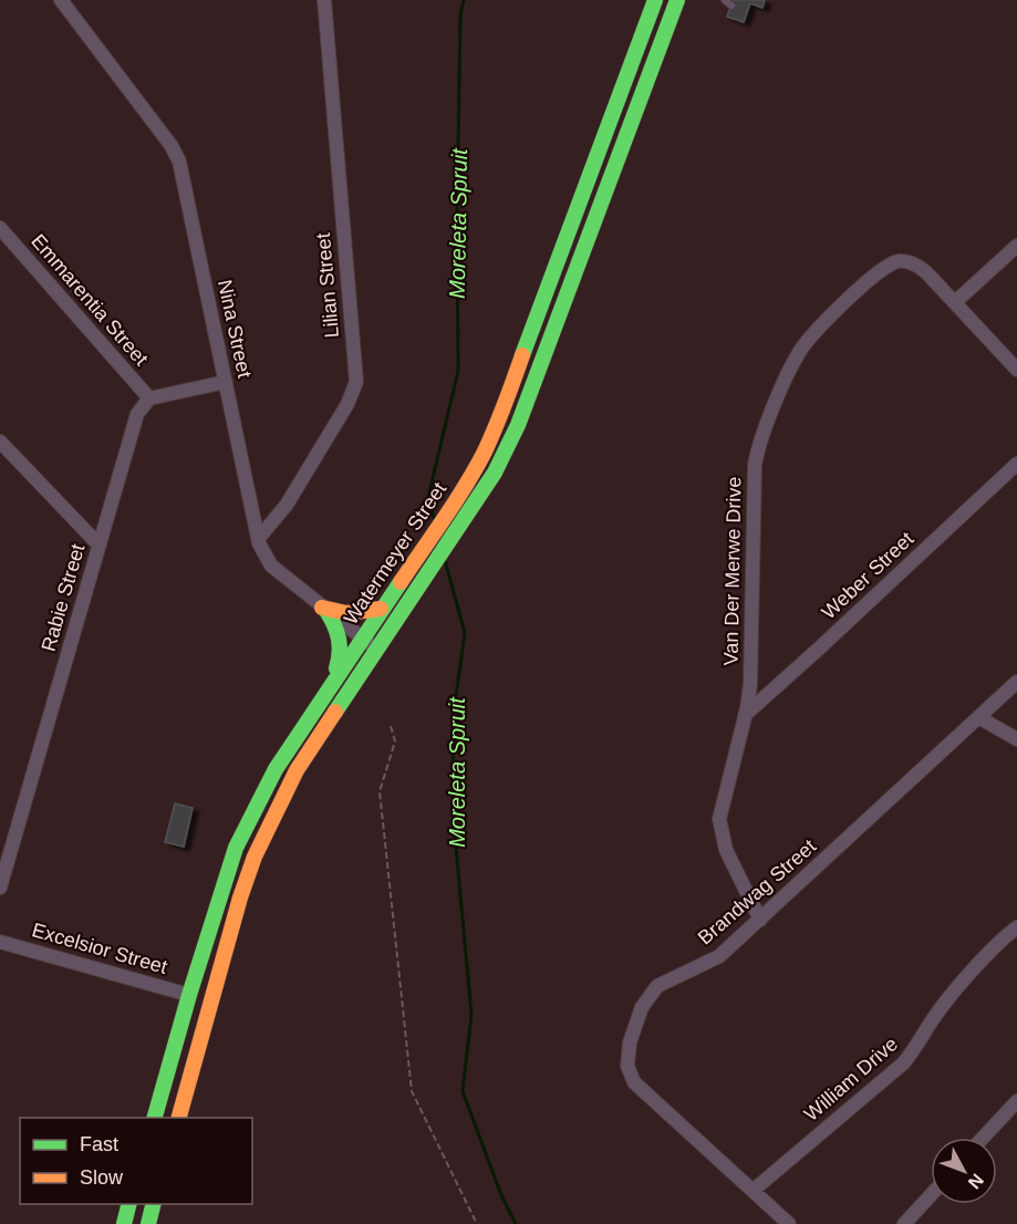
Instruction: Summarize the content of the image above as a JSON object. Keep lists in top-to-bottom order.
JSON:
{
  "streets": {
    "main road": ["Watermeyer Street"],
    "street": [
      "Lilian Street",
      "Emmarentia Street",
      "Nina Street",
      "Van Der Merwe Drive",
      "Weber Street",
      "Rabie Street",
      "Brandwag Street",
      "Excelsior Street",
      "William Drive"
    ]
  },
  "crossings": [
    ["Lilian Street", "Nina Street"],
    ["Emmarentia Street", "Rabie Street"],
    ["Nina Street", "Watermeyer Street"],
    ["Watermeyer Street", "Excelsior Street"],
    ["Van Der Merwe Drive", "Weber Street"],
    ["Van Der Merwe Drive", "Brandwag Street"],
    ["Brandwag Street", "William Drive"]
  ],
  "water": ["Moreleta Spruit"],
  "legend": ["Fast", "Slow"],
  "north": "bottom right"
}
